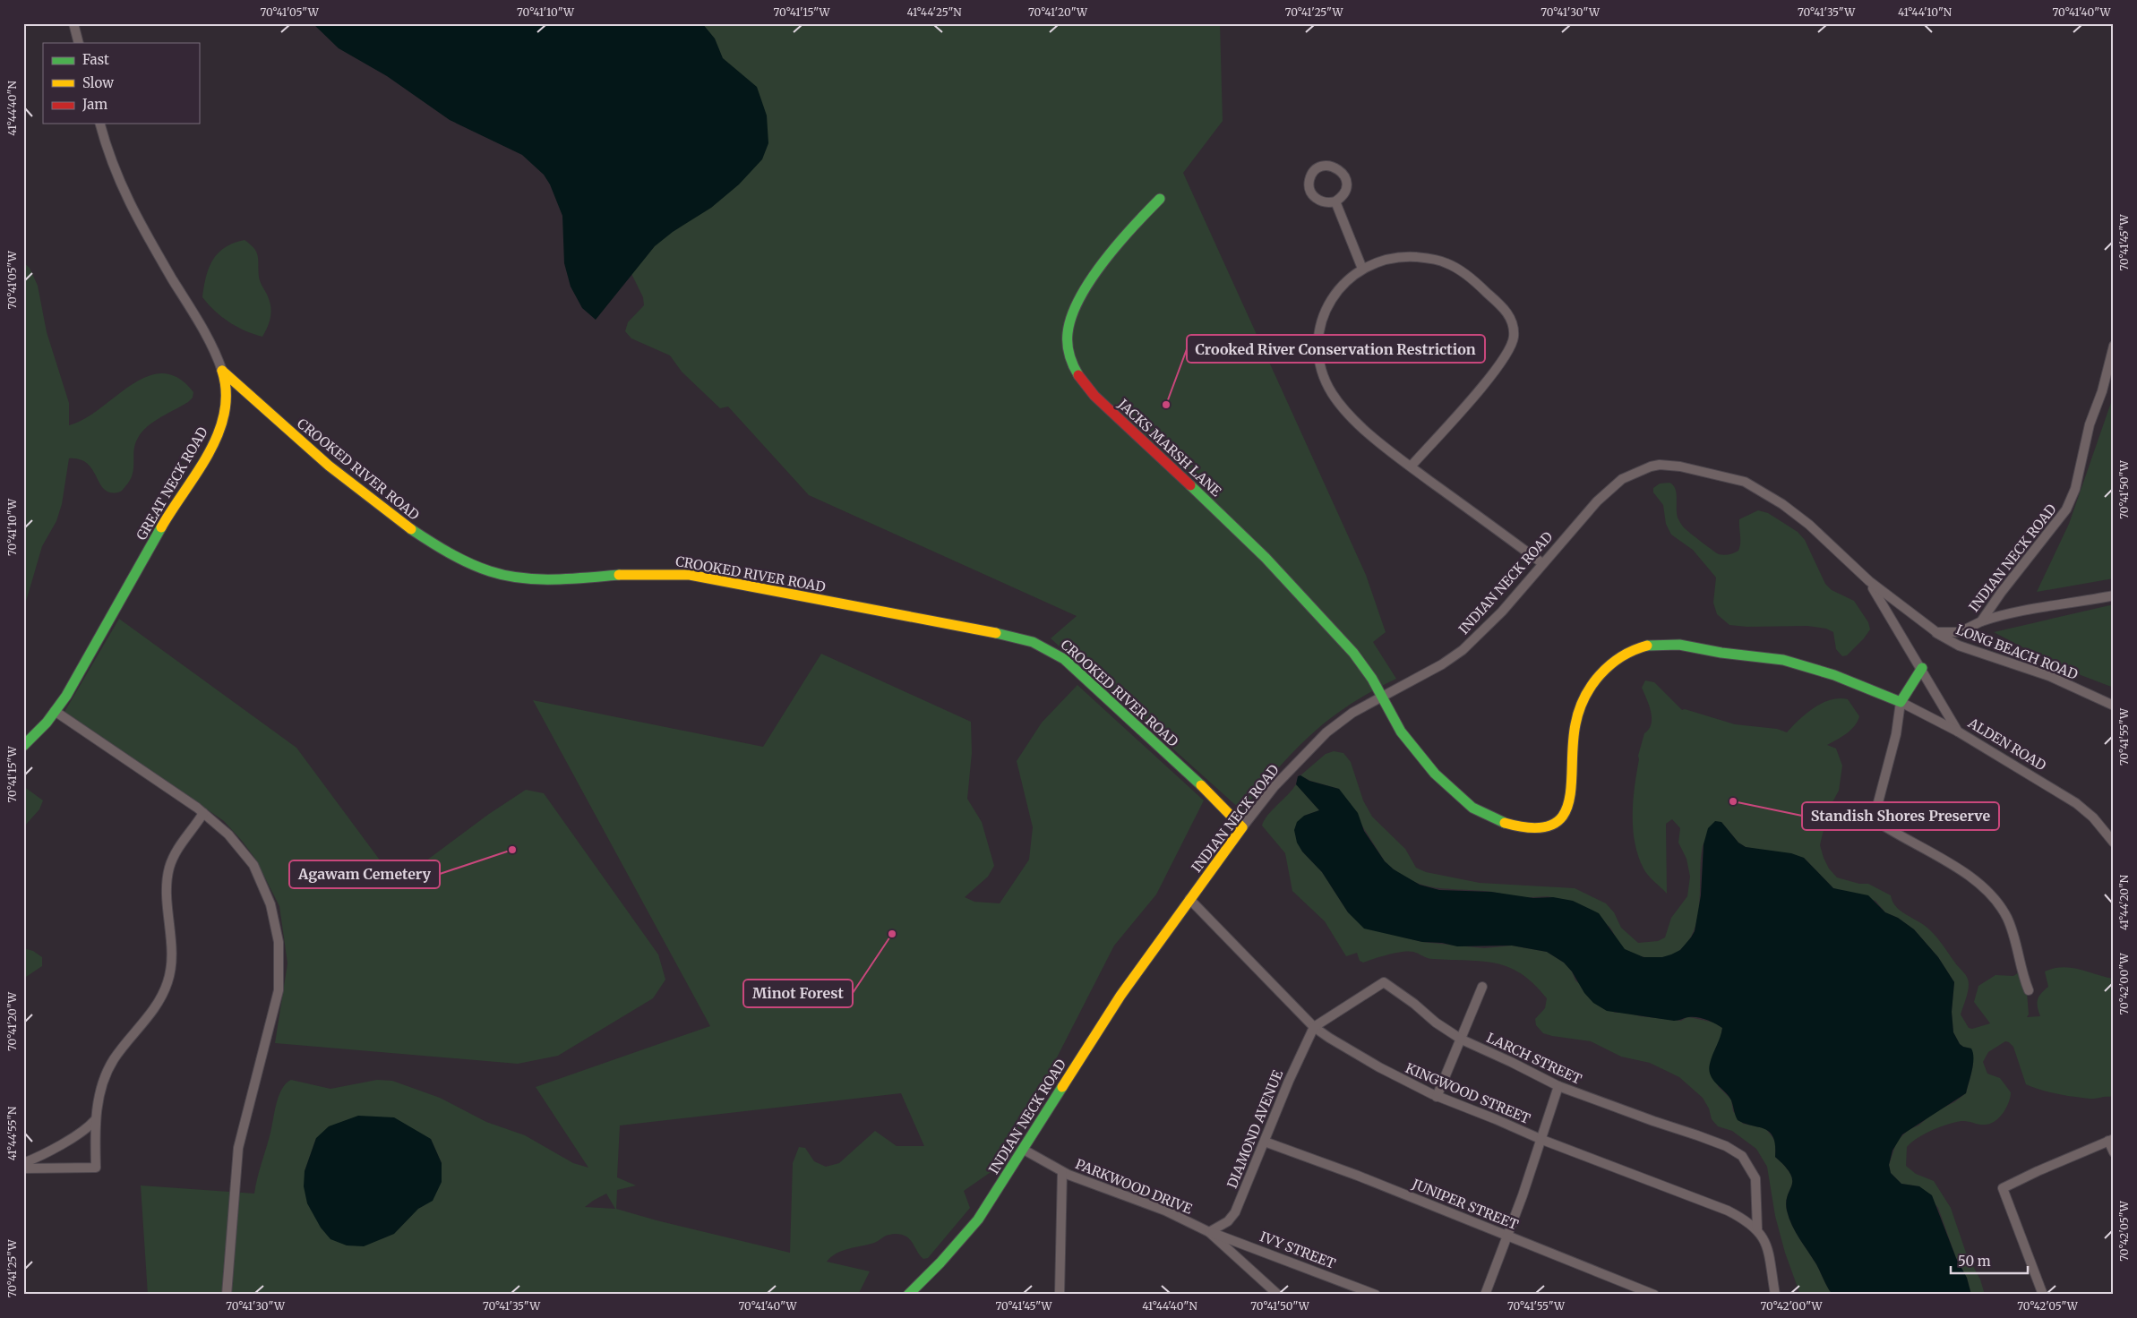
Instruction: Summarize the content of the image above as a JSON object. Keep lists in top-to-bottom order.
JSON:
{
  "streets": {
    "street": [
      "JACKS MARSH LANE",
      "CROOKED RIVER ROAD",
      "GREAT NECK ROAD",
      "INDIAN NECK ROAD",
      "LONG BEACH ROAD",
      "ALDEN ROAD",
      "LARCH STREET",
      "KINGWOOD STREET",
      "DIAMOND AVENUE",
      "PARKWOOD DRIVE",
      "JUNIPER STREET",
      "IVY STREET"
    ]
  },
  "crossings": [
    ["JACKS MARSH LANE", "INDIAN NECK ROAD"],
    ["CROOKED RIVER ROAD", "GREAT NECK ROAD"],
    ["CROOKED RIVER ROAD", "INDIAN NECK ROAD"],
    ["INDIAN NECK ROAD", "LONG BEACH ROAD"],
    ["INDIAN NECK ROAD", "ALDEN ROAD"],
    ["INDIAN NECK ROAD", "KINGWOOD STREET"],
    ["INDIAN NECK ROAD", "PARKWOOD DRIVE"],
    ["LARCH STREET", "KINGWOOD STREET"],
    ["LARCH STREET", "DIAMOND AVENUE"],
    ["KINGWOOD STREET", "DIAMOND AVENUE"],
    ["DIAMOND AVENUE", "PARKWOOD DRIVE"],
    ["DIAMOND AVENUE", "JUNIPER STREET"],
    ["DIAMOND AVENUE", "IVY STREET"],
    ["PARKWOOD DRIVE", "IVY STREET"]
  ],
  "places": [
    "Crooked River Conservation Restriction",
    "Standish Shores Preserve",
    "Agawam Cemetery",
    "Minot Forest"
  ],
  "legend": ["Fast", "Slow", "Jam"],
  "scale_bar": "50 m",
  "coordinates": [
    "70°41'05\"W",
    "70°41'10\"W",
    "70°41'15\"W",
    "41°44'25\"N",
    "70°41'20\"W",
    "70°41'25\"W",
    "70°41'30\"W",
    "70°41'35\"W",
    "41°44'10\"N",
    "70°41'40\"W",
    "41°44'40\"N",
    "70°41'45\"W",
    "70°41'50\"W",
    "70°41'55\"W",
    "41°44'20\"N",
    "70°42'00\"W",
    "41°44'55\"N",
    "70°42'05\"W"
  ]
}
